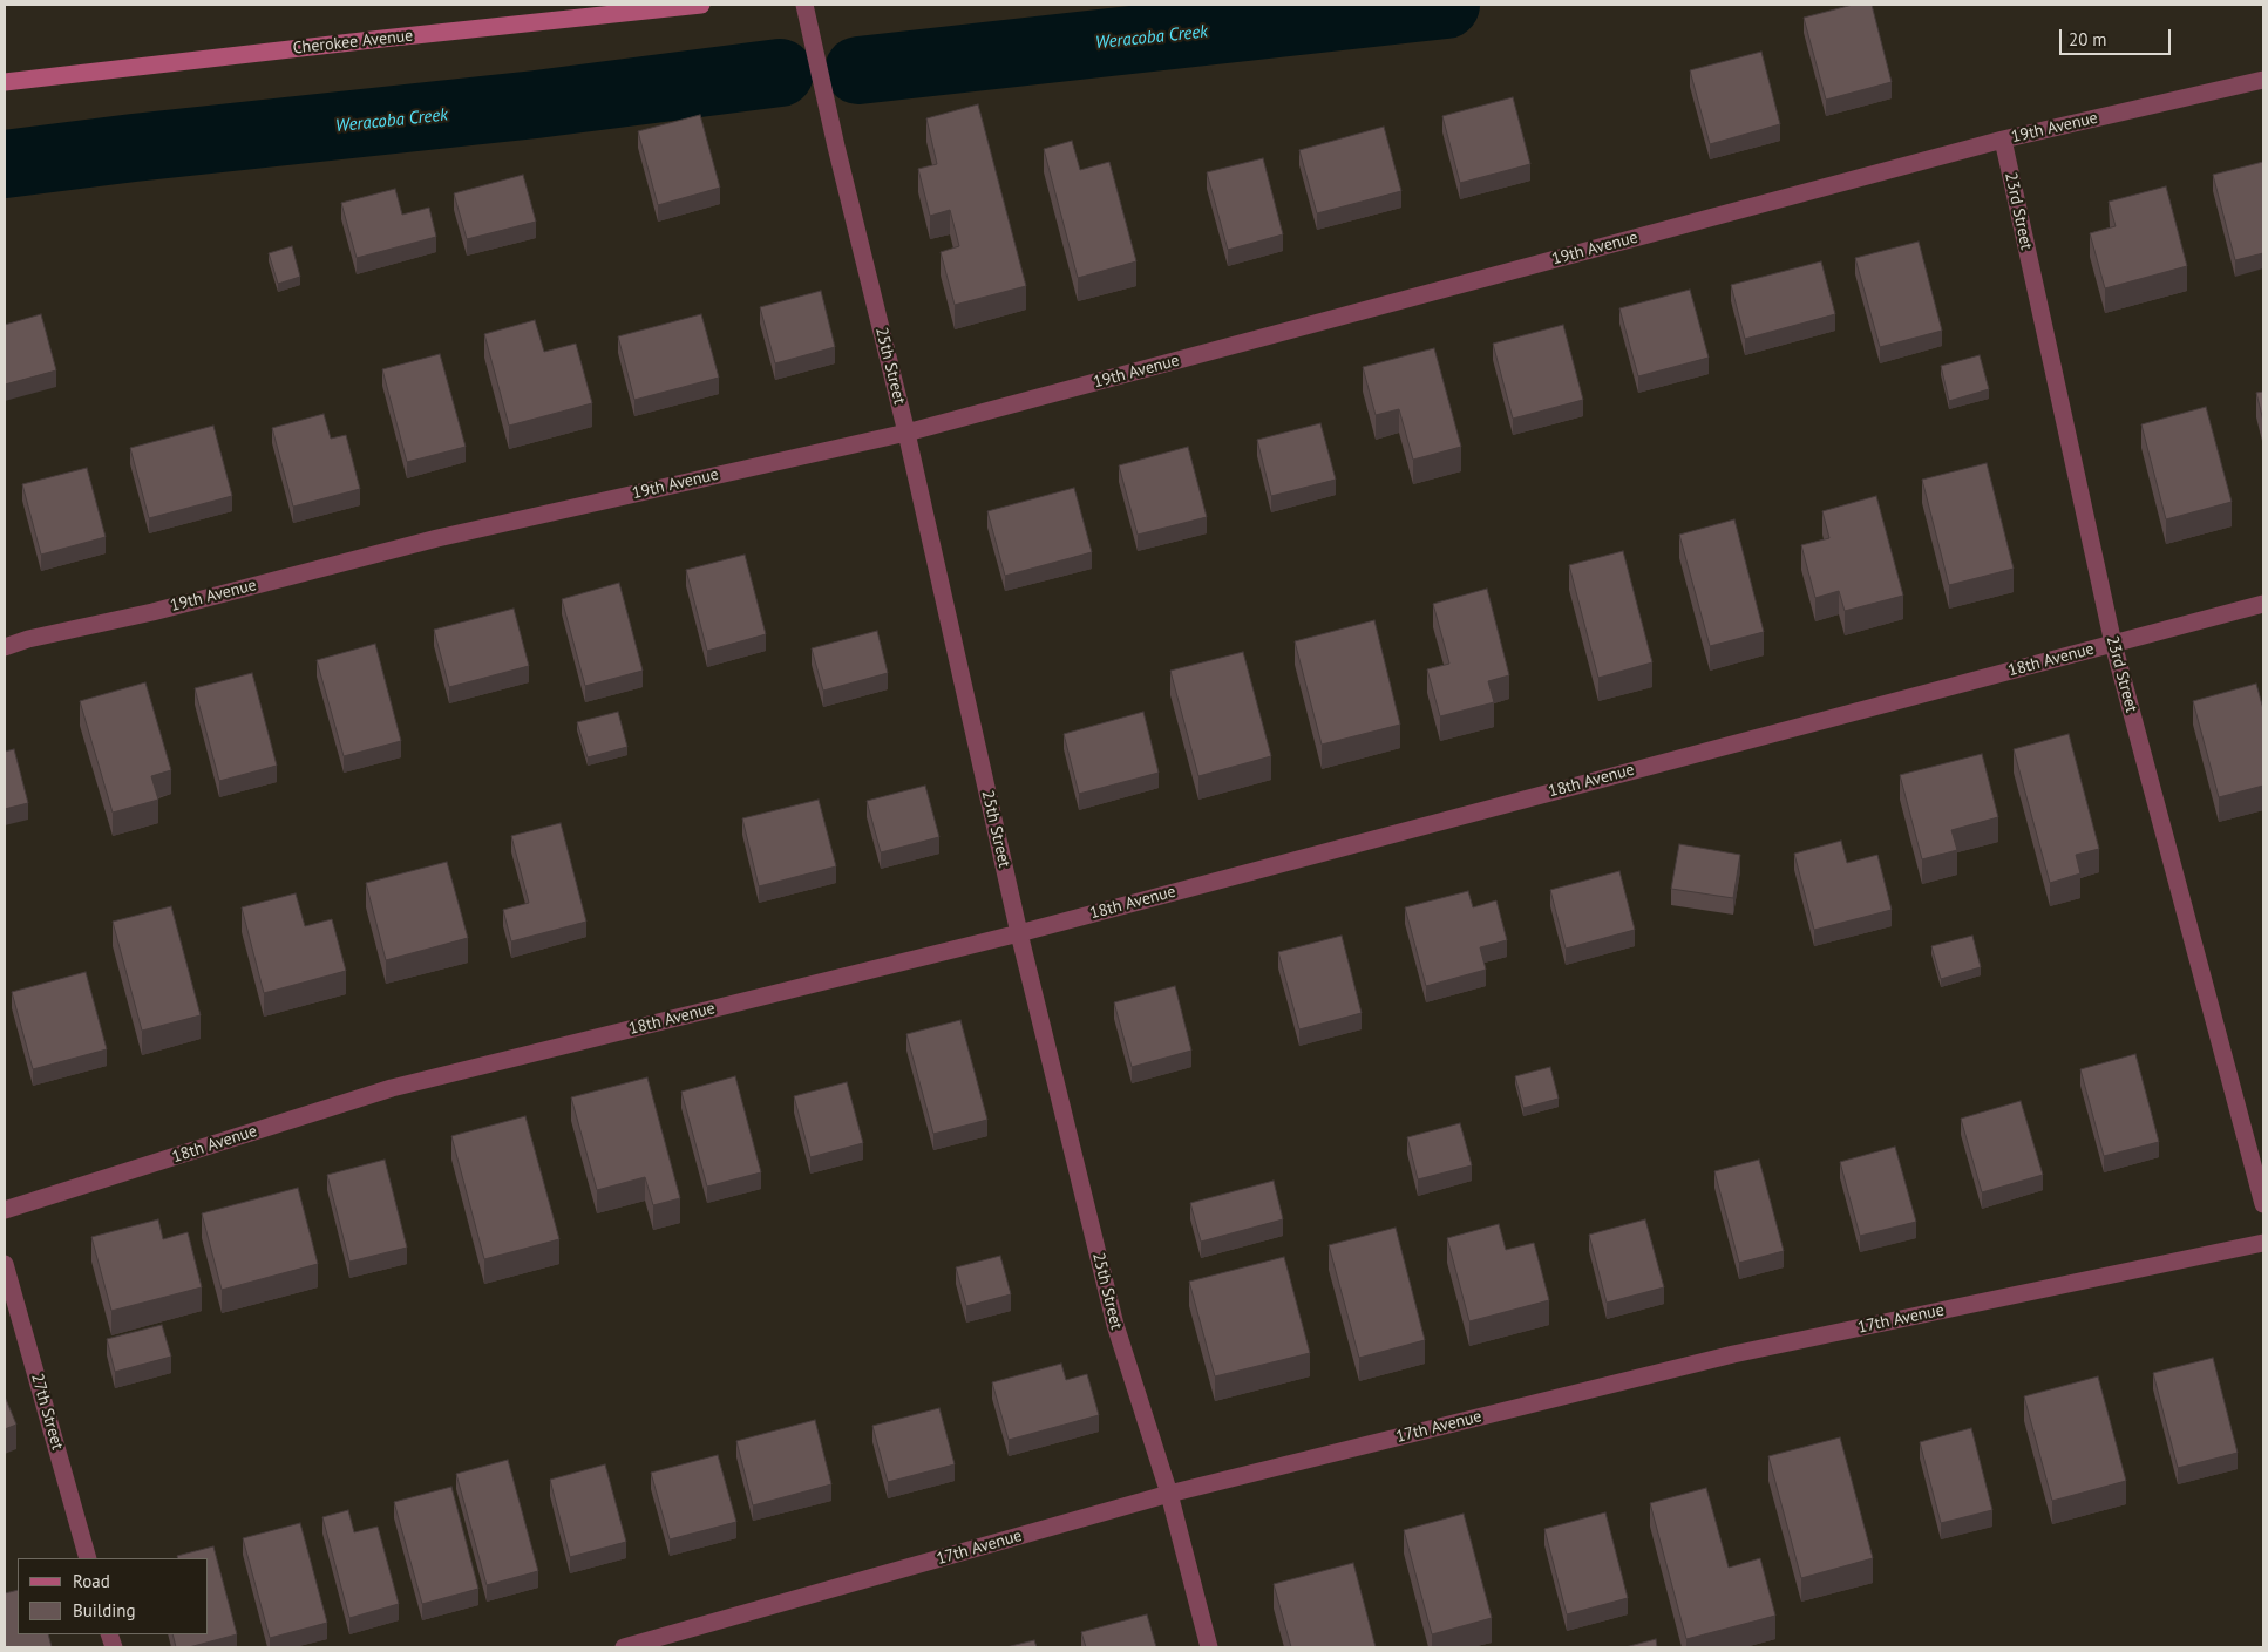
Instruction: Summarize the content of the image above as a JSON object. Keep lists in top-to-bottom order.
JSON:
{
  "streets": {
    "street": [
      "Cherokee Avenue",
      "19th Avenue",
      "23rd Street",
      "25th Street",
      "18th Avenue",
      "17th Avenue",
      "27th Street"
    ]
  },
  "crossings": [
    ["19th Avenue", "23rd Street"],
    ["19th Avenue", "25th Street"],
    ["23rd Street", "18th Avenue"],
    ["25th Street", "18th Avenue"],
    ["25th Street", "17th Avenue"]
  ],
  "water": ["Weracoba Creek"],
  "legend": ["Road", "Building"],
  "scale_bar": "20 m"
}
